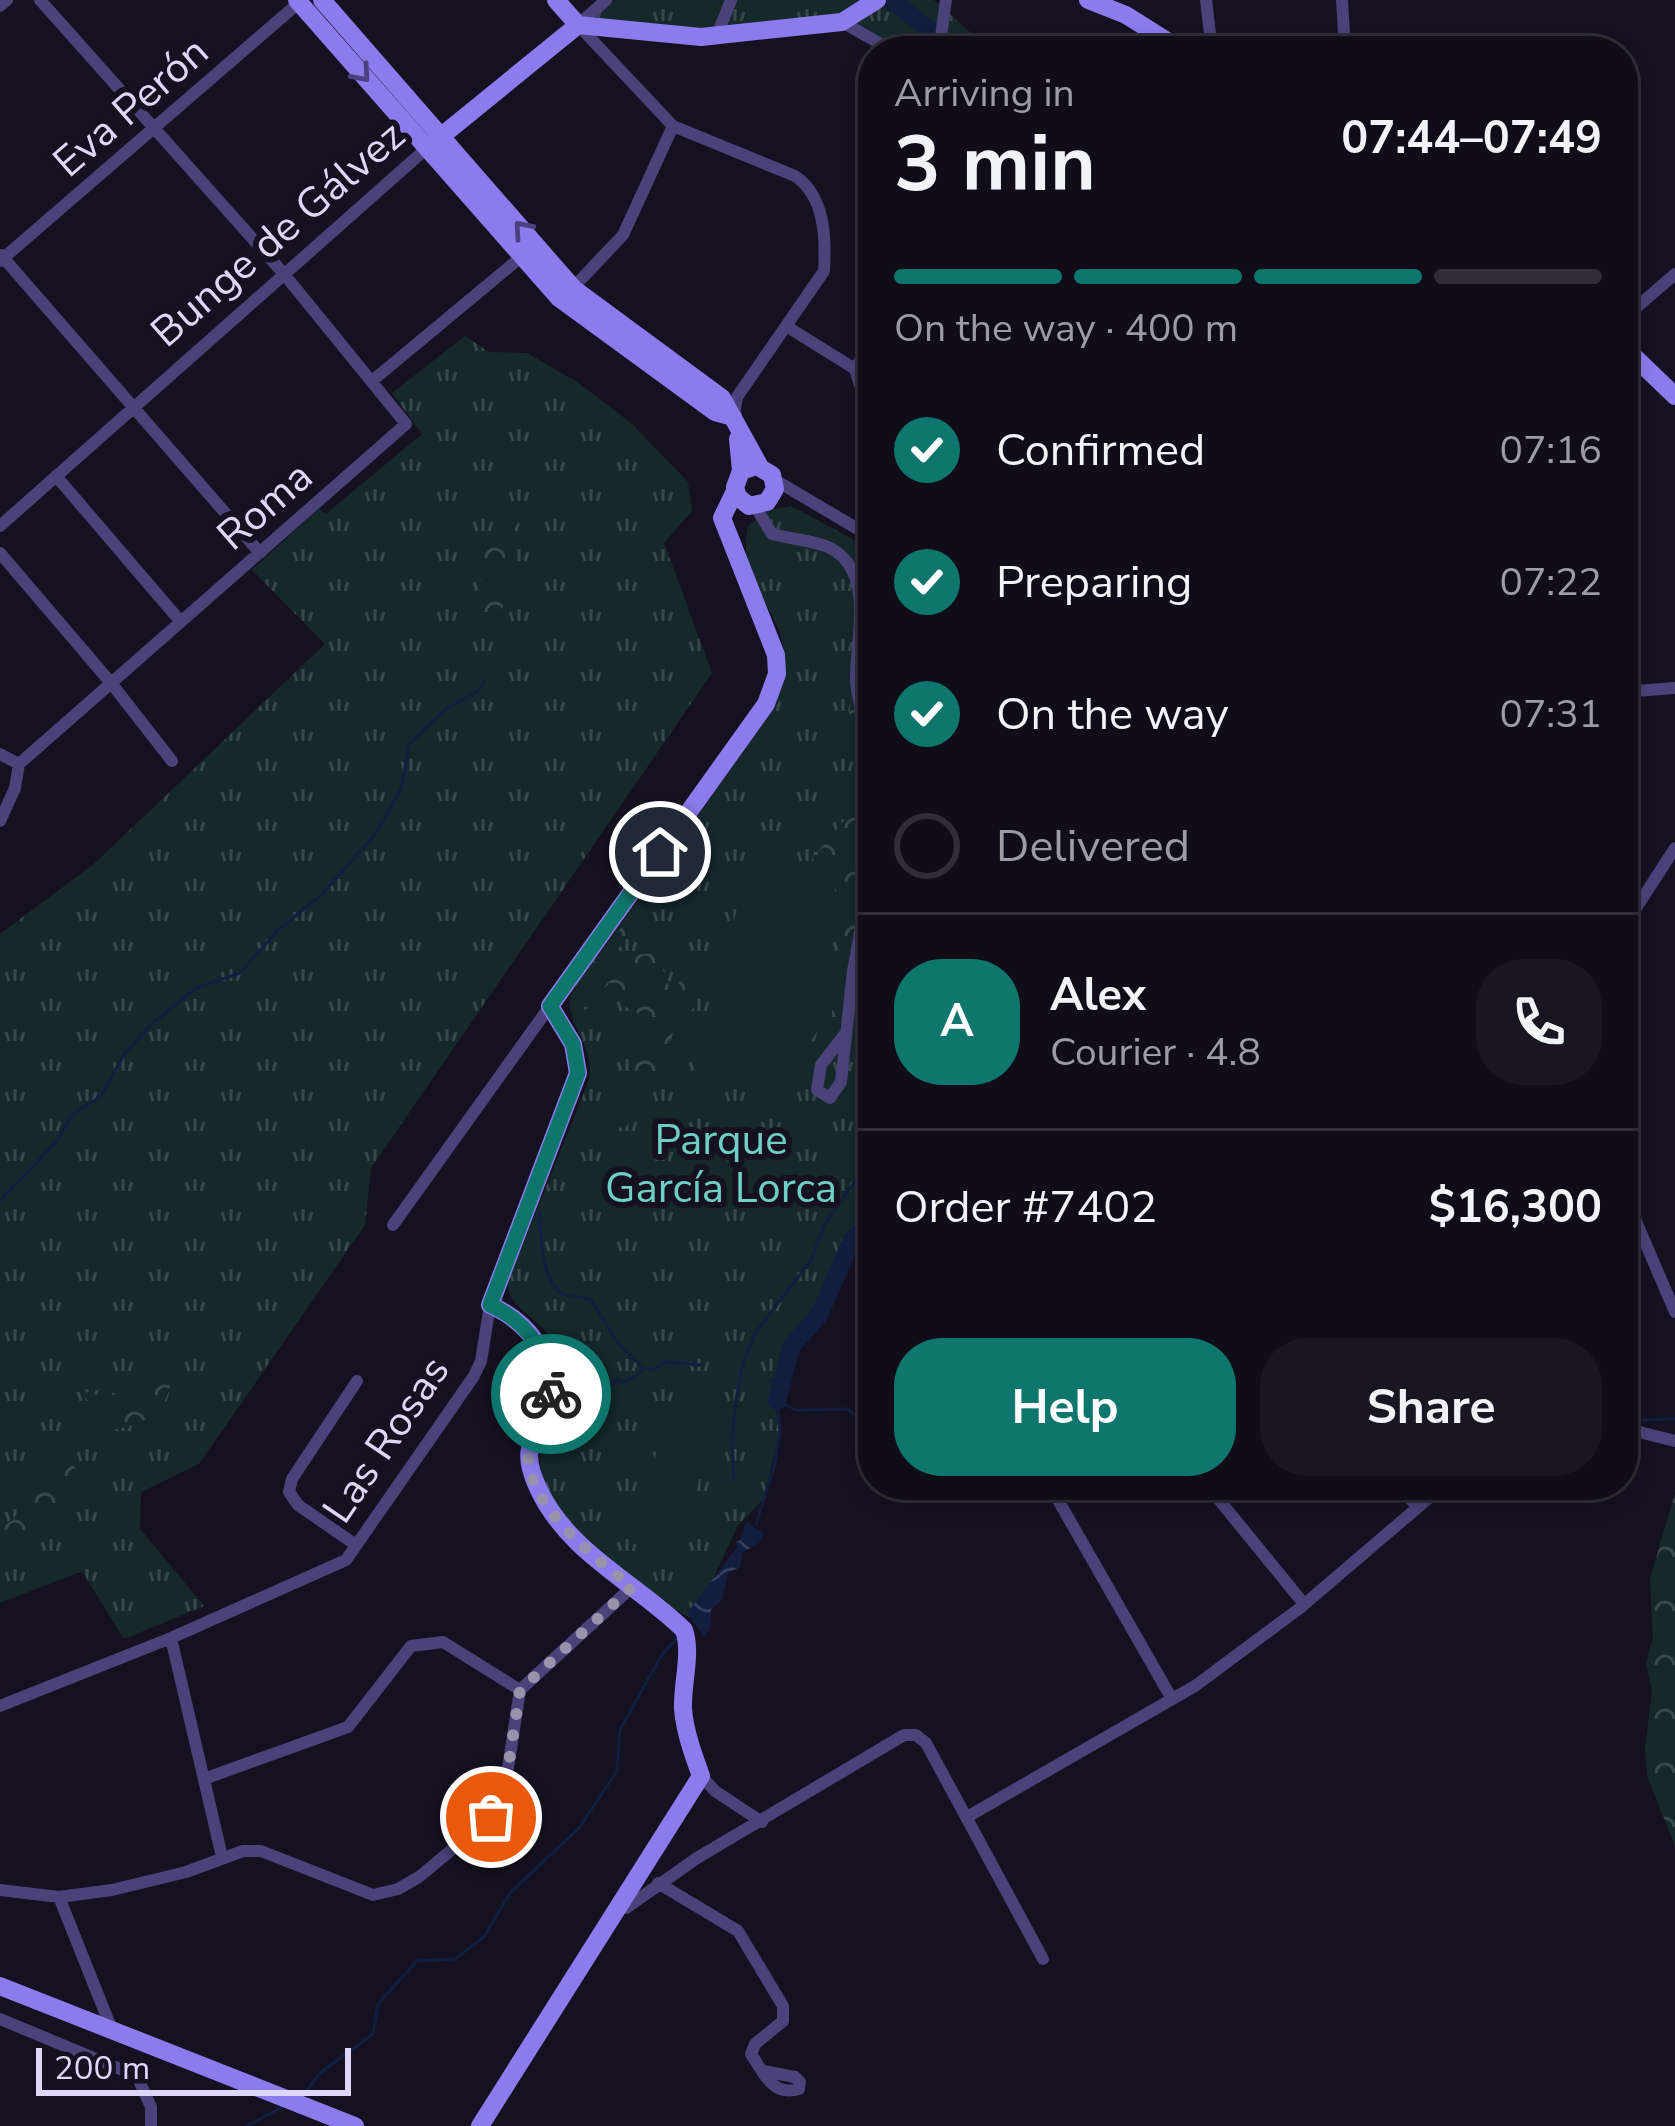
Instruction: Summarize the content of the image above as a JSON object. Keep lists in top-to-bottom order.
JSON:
{
  "streets": {
    "street": [
      "Eva Perón",
      "Bunge de Gálvez",
      "Roma",
      "Las Rosas"
    ]
  },
  "crossings": [
    ["Eva Perón", "Roma"],
    ["Bunge de Gálvez", "Roma"]
  ],
  "parks": ["Parque García Lorca"],
  "scale_bar": "200 m",
  "page": {
    "heading": ["3 min", "Arriving in", "07:44–07:49"],
    "panel": [
      "Alex",
      "Courier · 4.8",
      "Order #7402",
      "$16,300"
    ],
    "bar": "On the way · 400 m",
    "list": [
      ["Confirmed", "07:16"],
      ["Preparing", "07:22"],
      ["On the way", "07:31"],
      "Delivered"
    ],
    "round": "A",
    "buttons": ["Help", "Share"],
    "scale": "200 m"
  }
}
